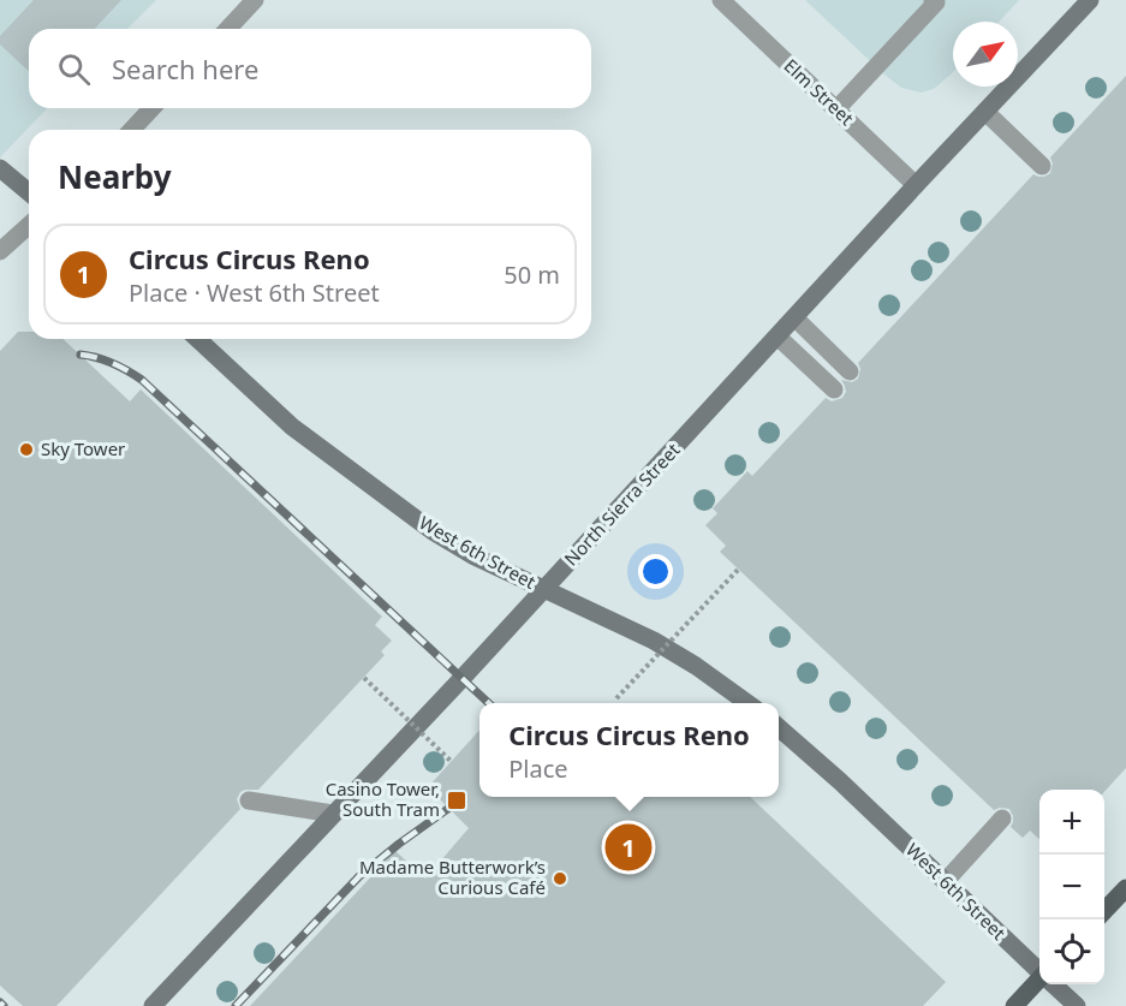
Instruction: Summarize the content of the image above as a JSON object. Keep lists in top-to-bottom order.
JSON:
{
  "streets": {
    "main road": ["North Sierra Street", "West 6th Street"],
    "street": ["Elm Street"]
  },
  "crossings": [
    ["Elm Street", "North Sierra Street"],
    ["North Sierra Street", "West 6th Street"]
  ],
  "places": {
    "other": ["Sky Tower", "Madame Butterwork’s Curious Café"],
    "transit": ["Casino Tower, South Tram"]
  },
  "north": "top right",
  "page": {
    "search": "Search here",
    "heading": "Nearby",
    "list": [
      {
        "mark": "1",
        "name": "Circus Circus Reno",
        "note": "Place · West 6th Street",
        "value": "50 m"
      }
    ],
    "popup": ["Circus Circus Reno", "Place"],
    "map_buttons": ["+", "−"],
    "pins": "1"
  }
}
